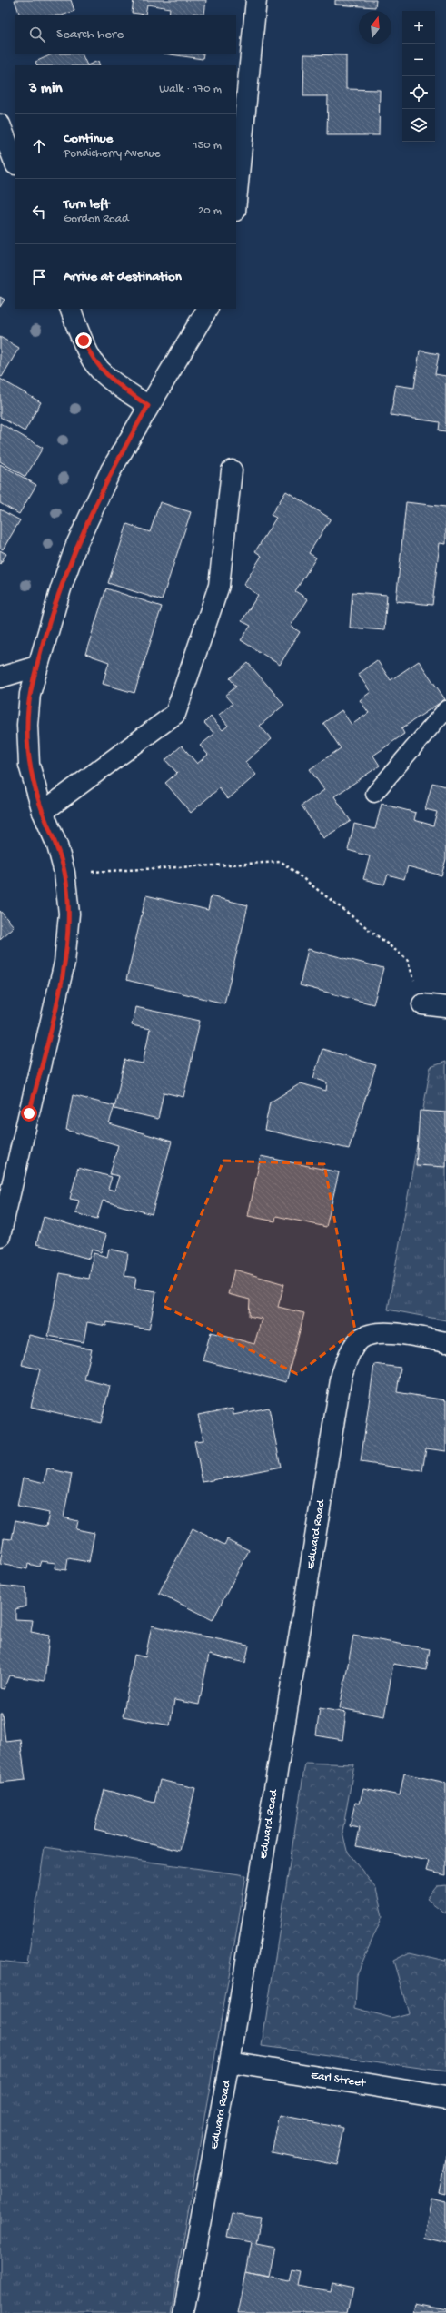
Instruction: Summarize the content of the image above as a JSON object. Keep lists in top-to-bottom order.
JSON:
{
  "streets": {
    "street": ["Edward Road", "Earl Street"]
  },
  "crossings": [
    ["Edward Road", "Earl Street"]
  ],
  "north": "top",
  "page": {
    "map_buttons": ["+", "−"],
    "search": "Search here",
    "heading": ["3 min", "Walk · 170 m"],
    "list": [
      ["Continue", "Pondicherry Avenue", "150 m"],
      ["Turn left", "Gordon Road", "20 m"],
      "Arrive at destination"
    ]
  }
}
